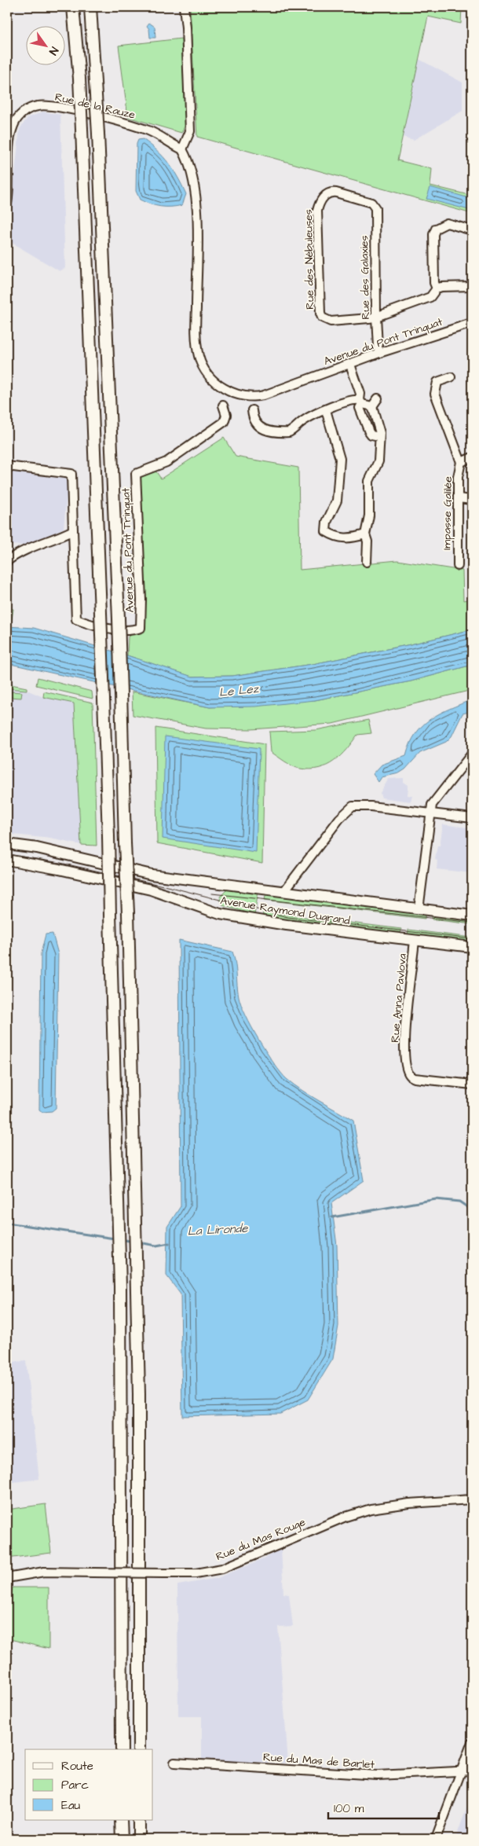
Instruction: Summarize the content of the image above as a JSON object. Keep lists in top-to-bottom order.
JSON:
{
  "streets": {
    "main road": ["Avenue Raymond Dugrand"],
    "street": [
      "Rue de la Rauze",
      "Rue des Nébuleuses",
      "Rue des Galaxies",
      "Avenue du Pont Trinquat",
      "Impasse Galilée",
      "Rue Anna Pavlova",
      "Rue du Mas Rouge",
      "Rue du Mas de Barlet"
    ]
  },
  "crossings": [
    ["Rue de la Rauze", "Avenue du Pont Trinquat"],
    ["Rue des Nébuleuses", "Rue des Galaxies"],
    ["Rue des Galaxies", "Avenue du Pont Trinquat"],
    ["Avenue Raymond Dugrand", "Rue Anna Pavlova"]
  ],
  "water": ["Le Lez", "La Lironde"],
  "legend": ["Route", "Parc", "Eau"],
  "scale_bar": "100 m",
  "north": "bottom right"
}
